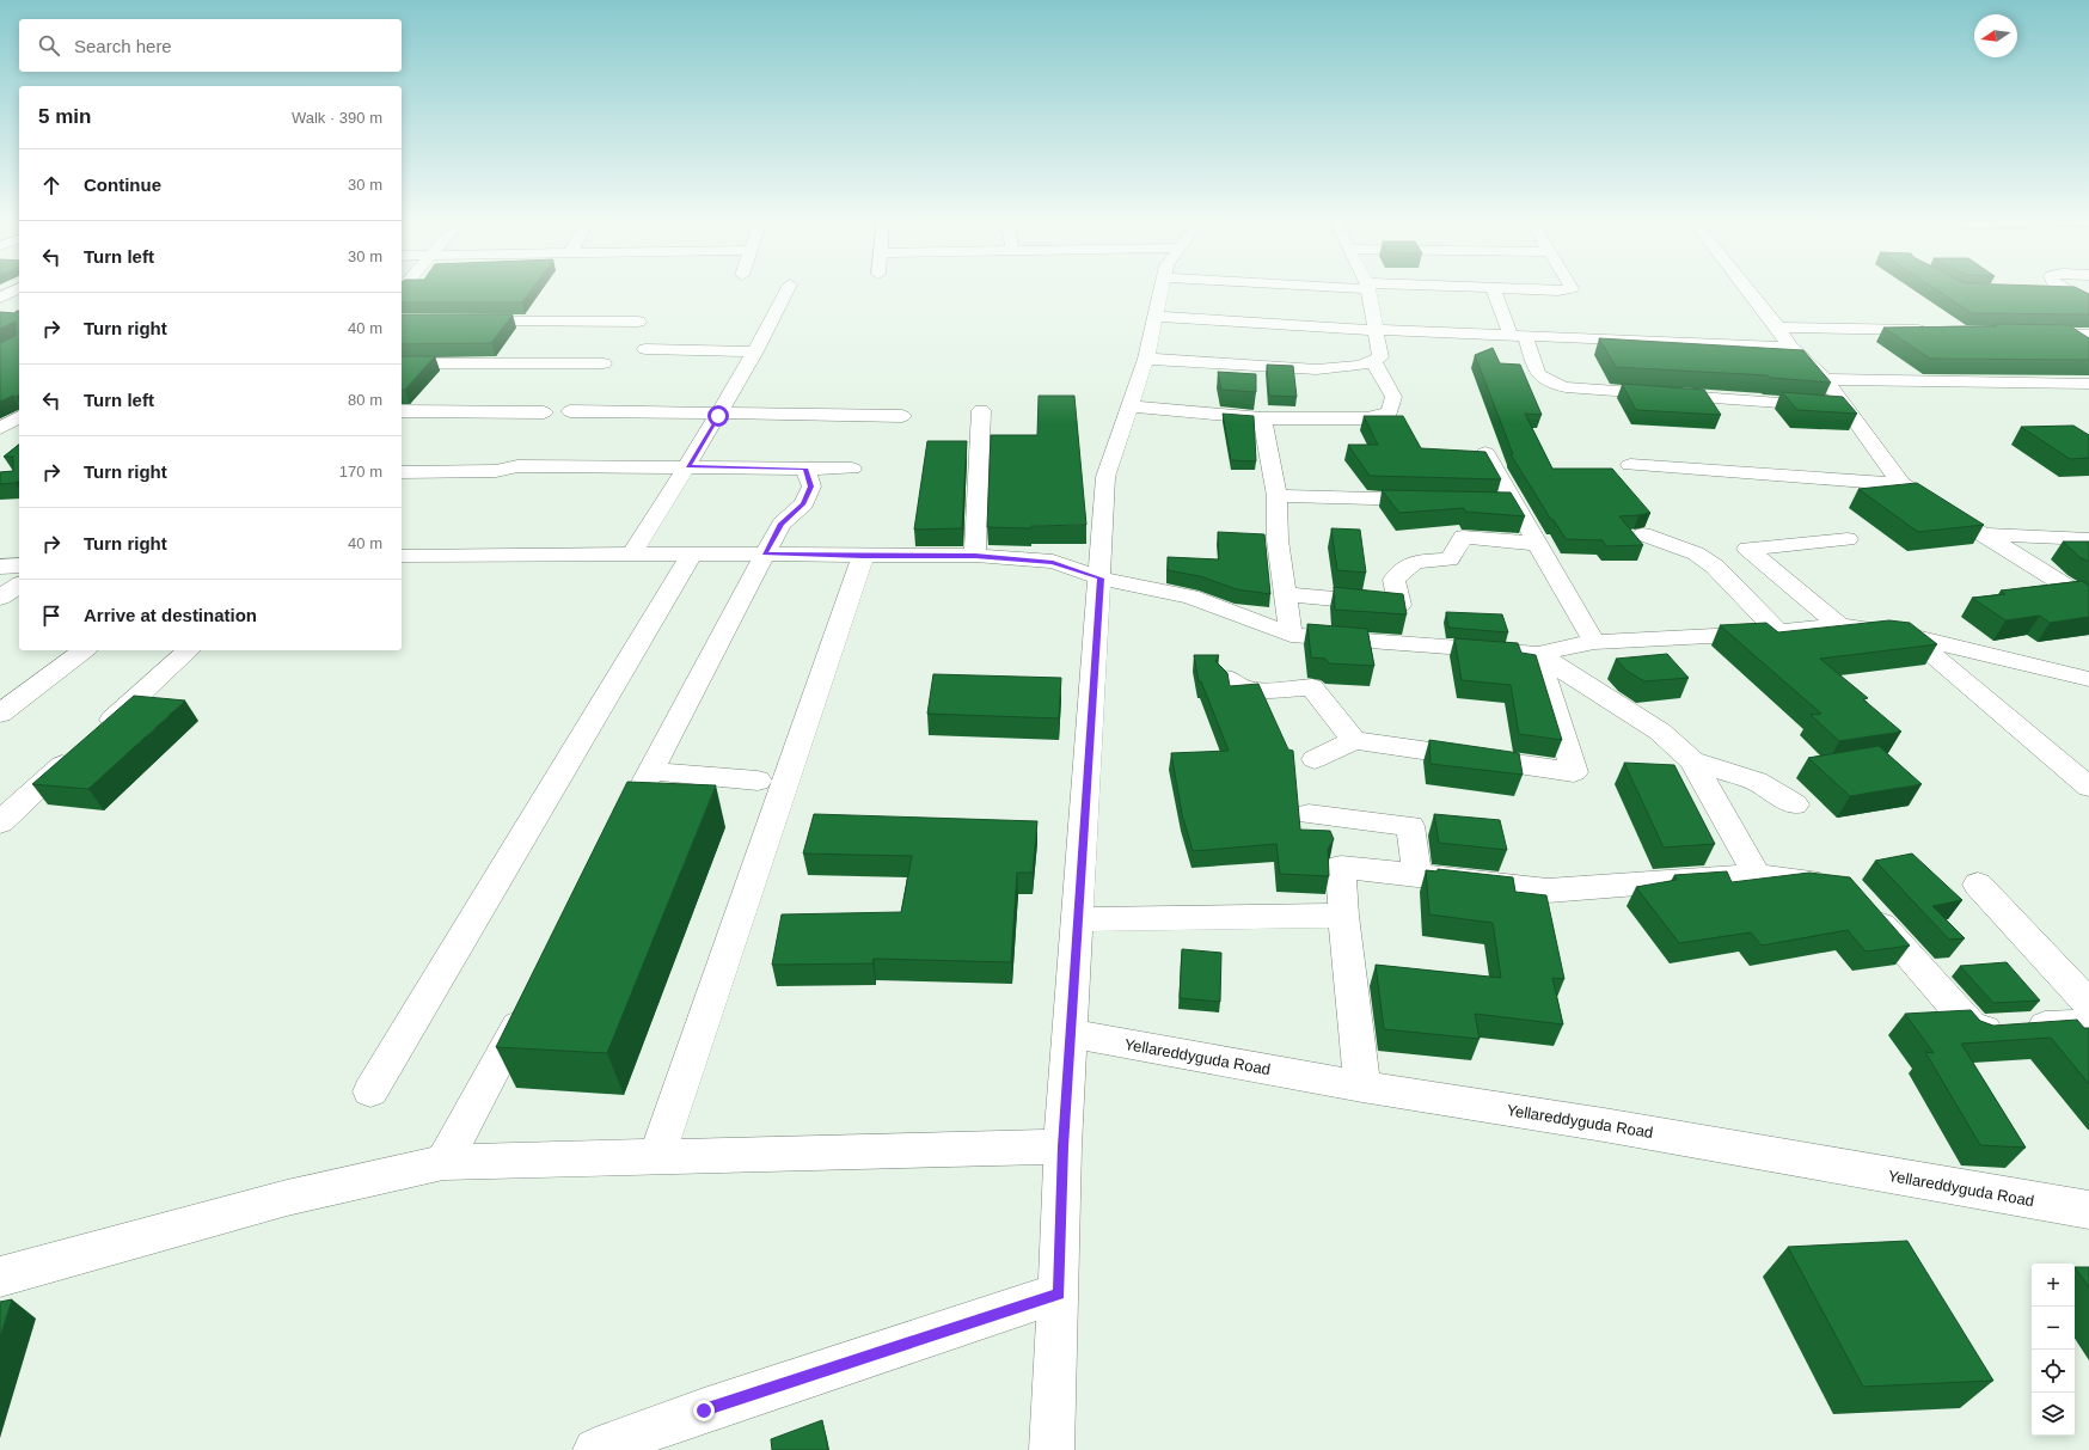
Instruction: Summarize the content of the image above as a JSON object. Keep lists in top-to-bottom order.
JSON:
{
  "streets": {
    "street": ["Yellareddyguda Road"]
  },
  "north": "left",
  "page": {
    "search": "Search here",
    "heading": ["5 min", "Walk · 390 m"],
    "list": [
      ["Continue", "30 m"],
      ["Turn left", "30 m"],
      ["Turn right", "40 m"],
      ["Turn left", "80 m"],
      ["Turn right", "170 m"],
      ["Turn right", "40 m"],
      "Arrive at destination"
    ],
    "map_buttons": ["+", "−"]
  }
}
